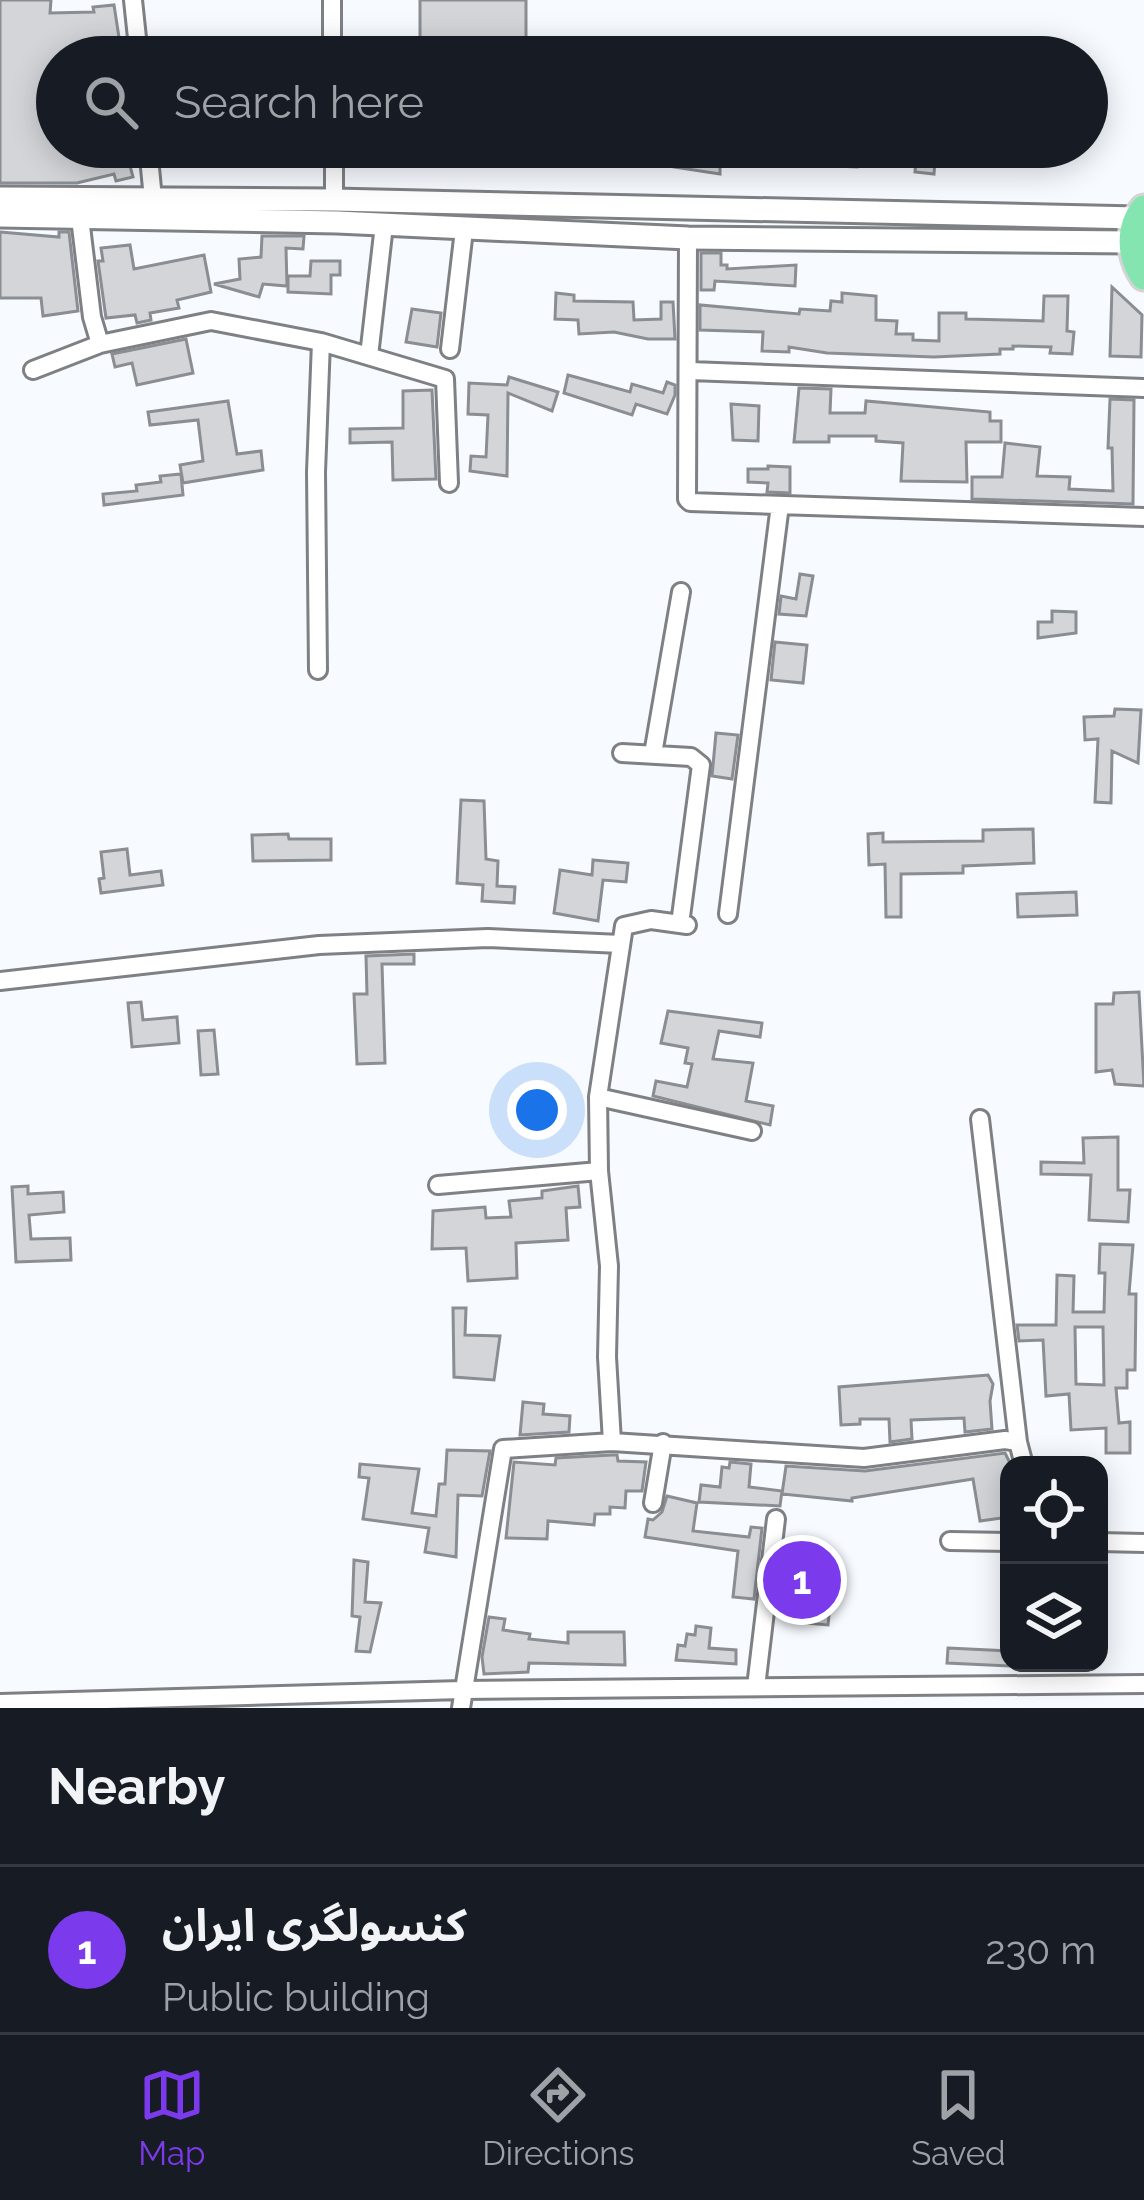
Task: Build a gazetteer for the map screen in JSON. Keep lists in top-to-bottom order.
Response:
{
  "page": {
    "search": "Search here",
    "pins": "1",
    "heading": "Nearby",
    "list": [
      {
        "mark": "1",
        "name": "کنسولگری ایران",
        "note": "Public building",
        "value": "230 m"
      }
    ],
    "nav": ["Map", "Directions", "Saved"]
  }
}
